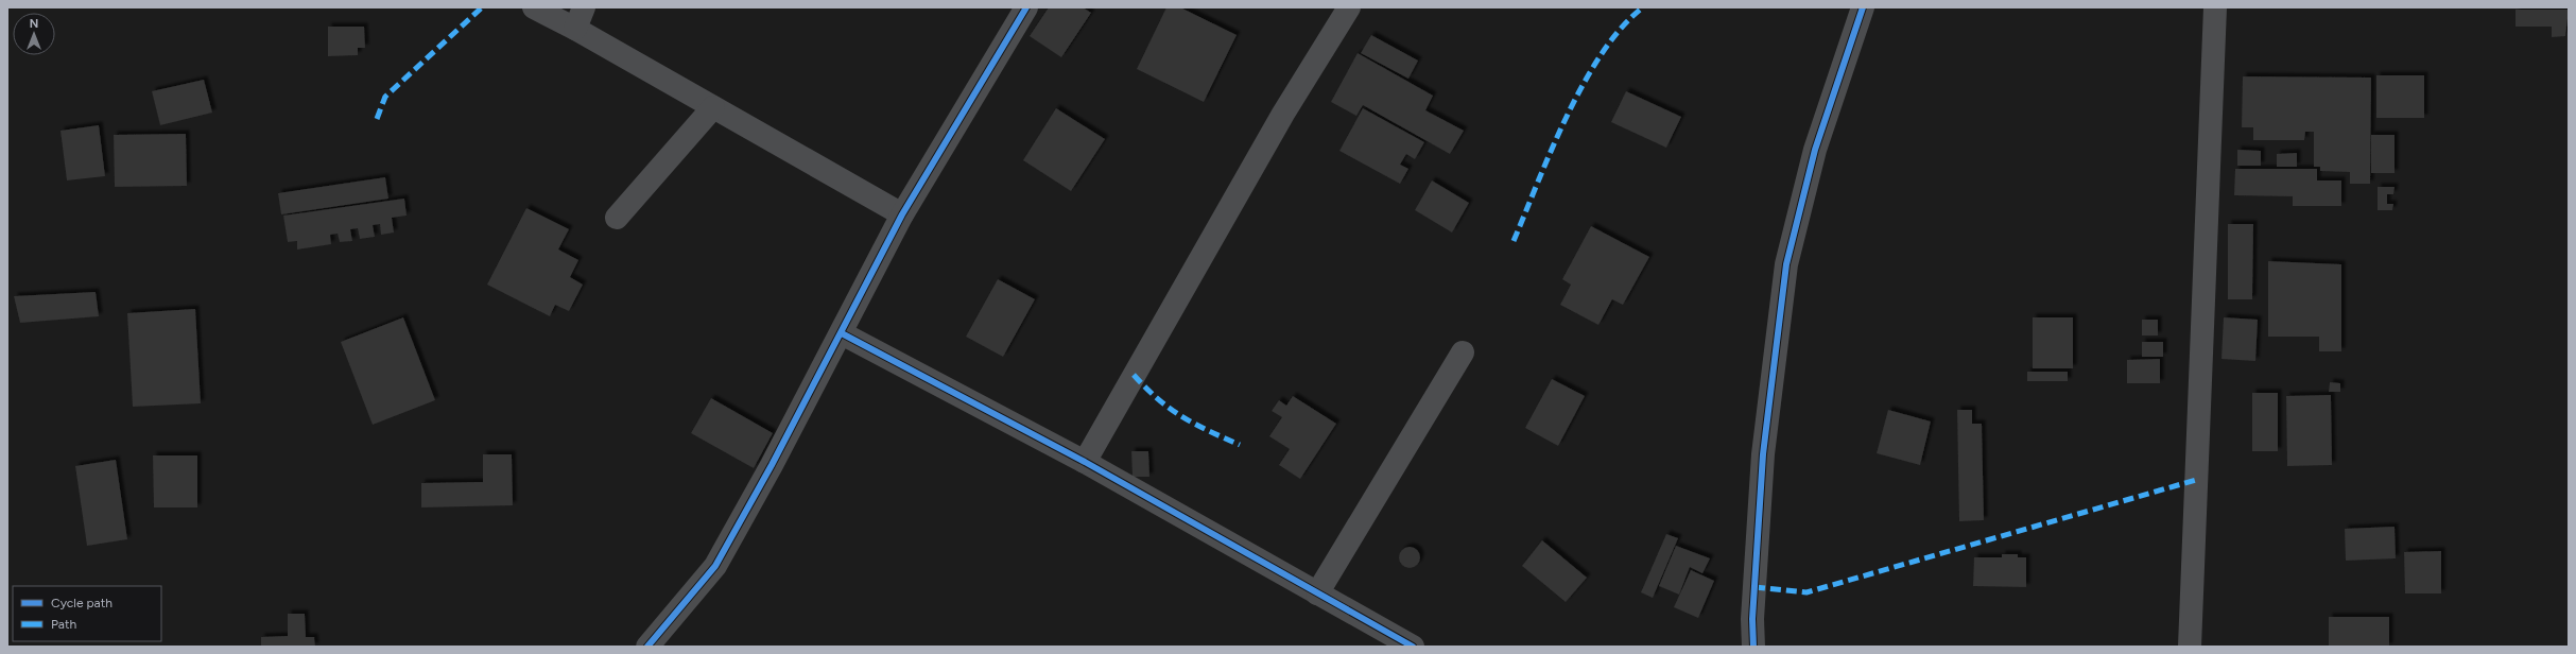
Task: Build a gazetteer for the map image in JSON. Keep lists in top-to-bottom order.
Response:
{
  "legend": ["Cycle path", "Path"],
  "north": "top"
}
